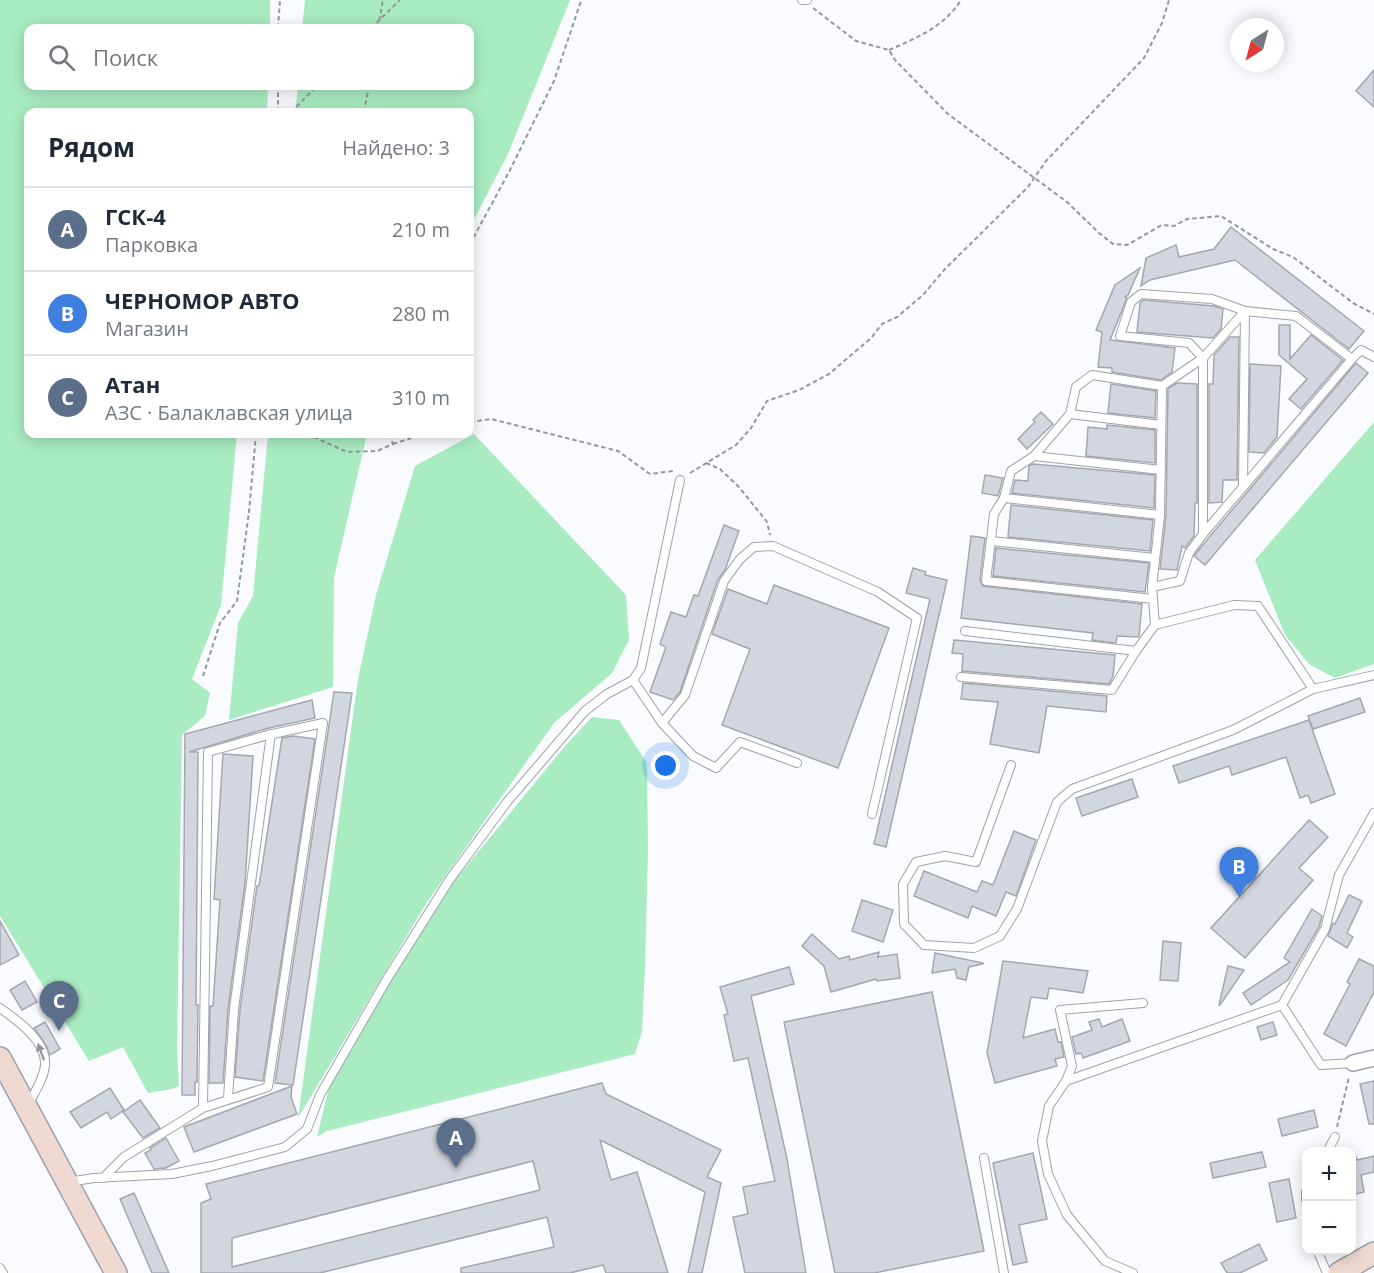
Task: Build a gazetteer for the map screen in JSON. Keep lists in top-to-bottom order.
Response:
{
  "north": "bottom left",
  "page": {
    "search": "Поиск",
    "heading": ["Рядом", "Найдено: 3"],
    "list": [
      {
        "mark": "A",
        "name": "ГСК-4",
        "note": "Парковка",
        "value": "210 m"
      },
      {
        "mark": "B",
        "name": "ЧЕРНОМОР АВТО",
        "note": "Магазин",
        "value": "280 m"
      },
      {
        "mark": "C",
        "name": "Атан",
        "note": "АЗС · Балаклавская улица",
        "value": "310 m"
      }
    ],
    "pins": ["B", "C", "A"],
    "map_buttons": ["+", "−"]
  }
}
